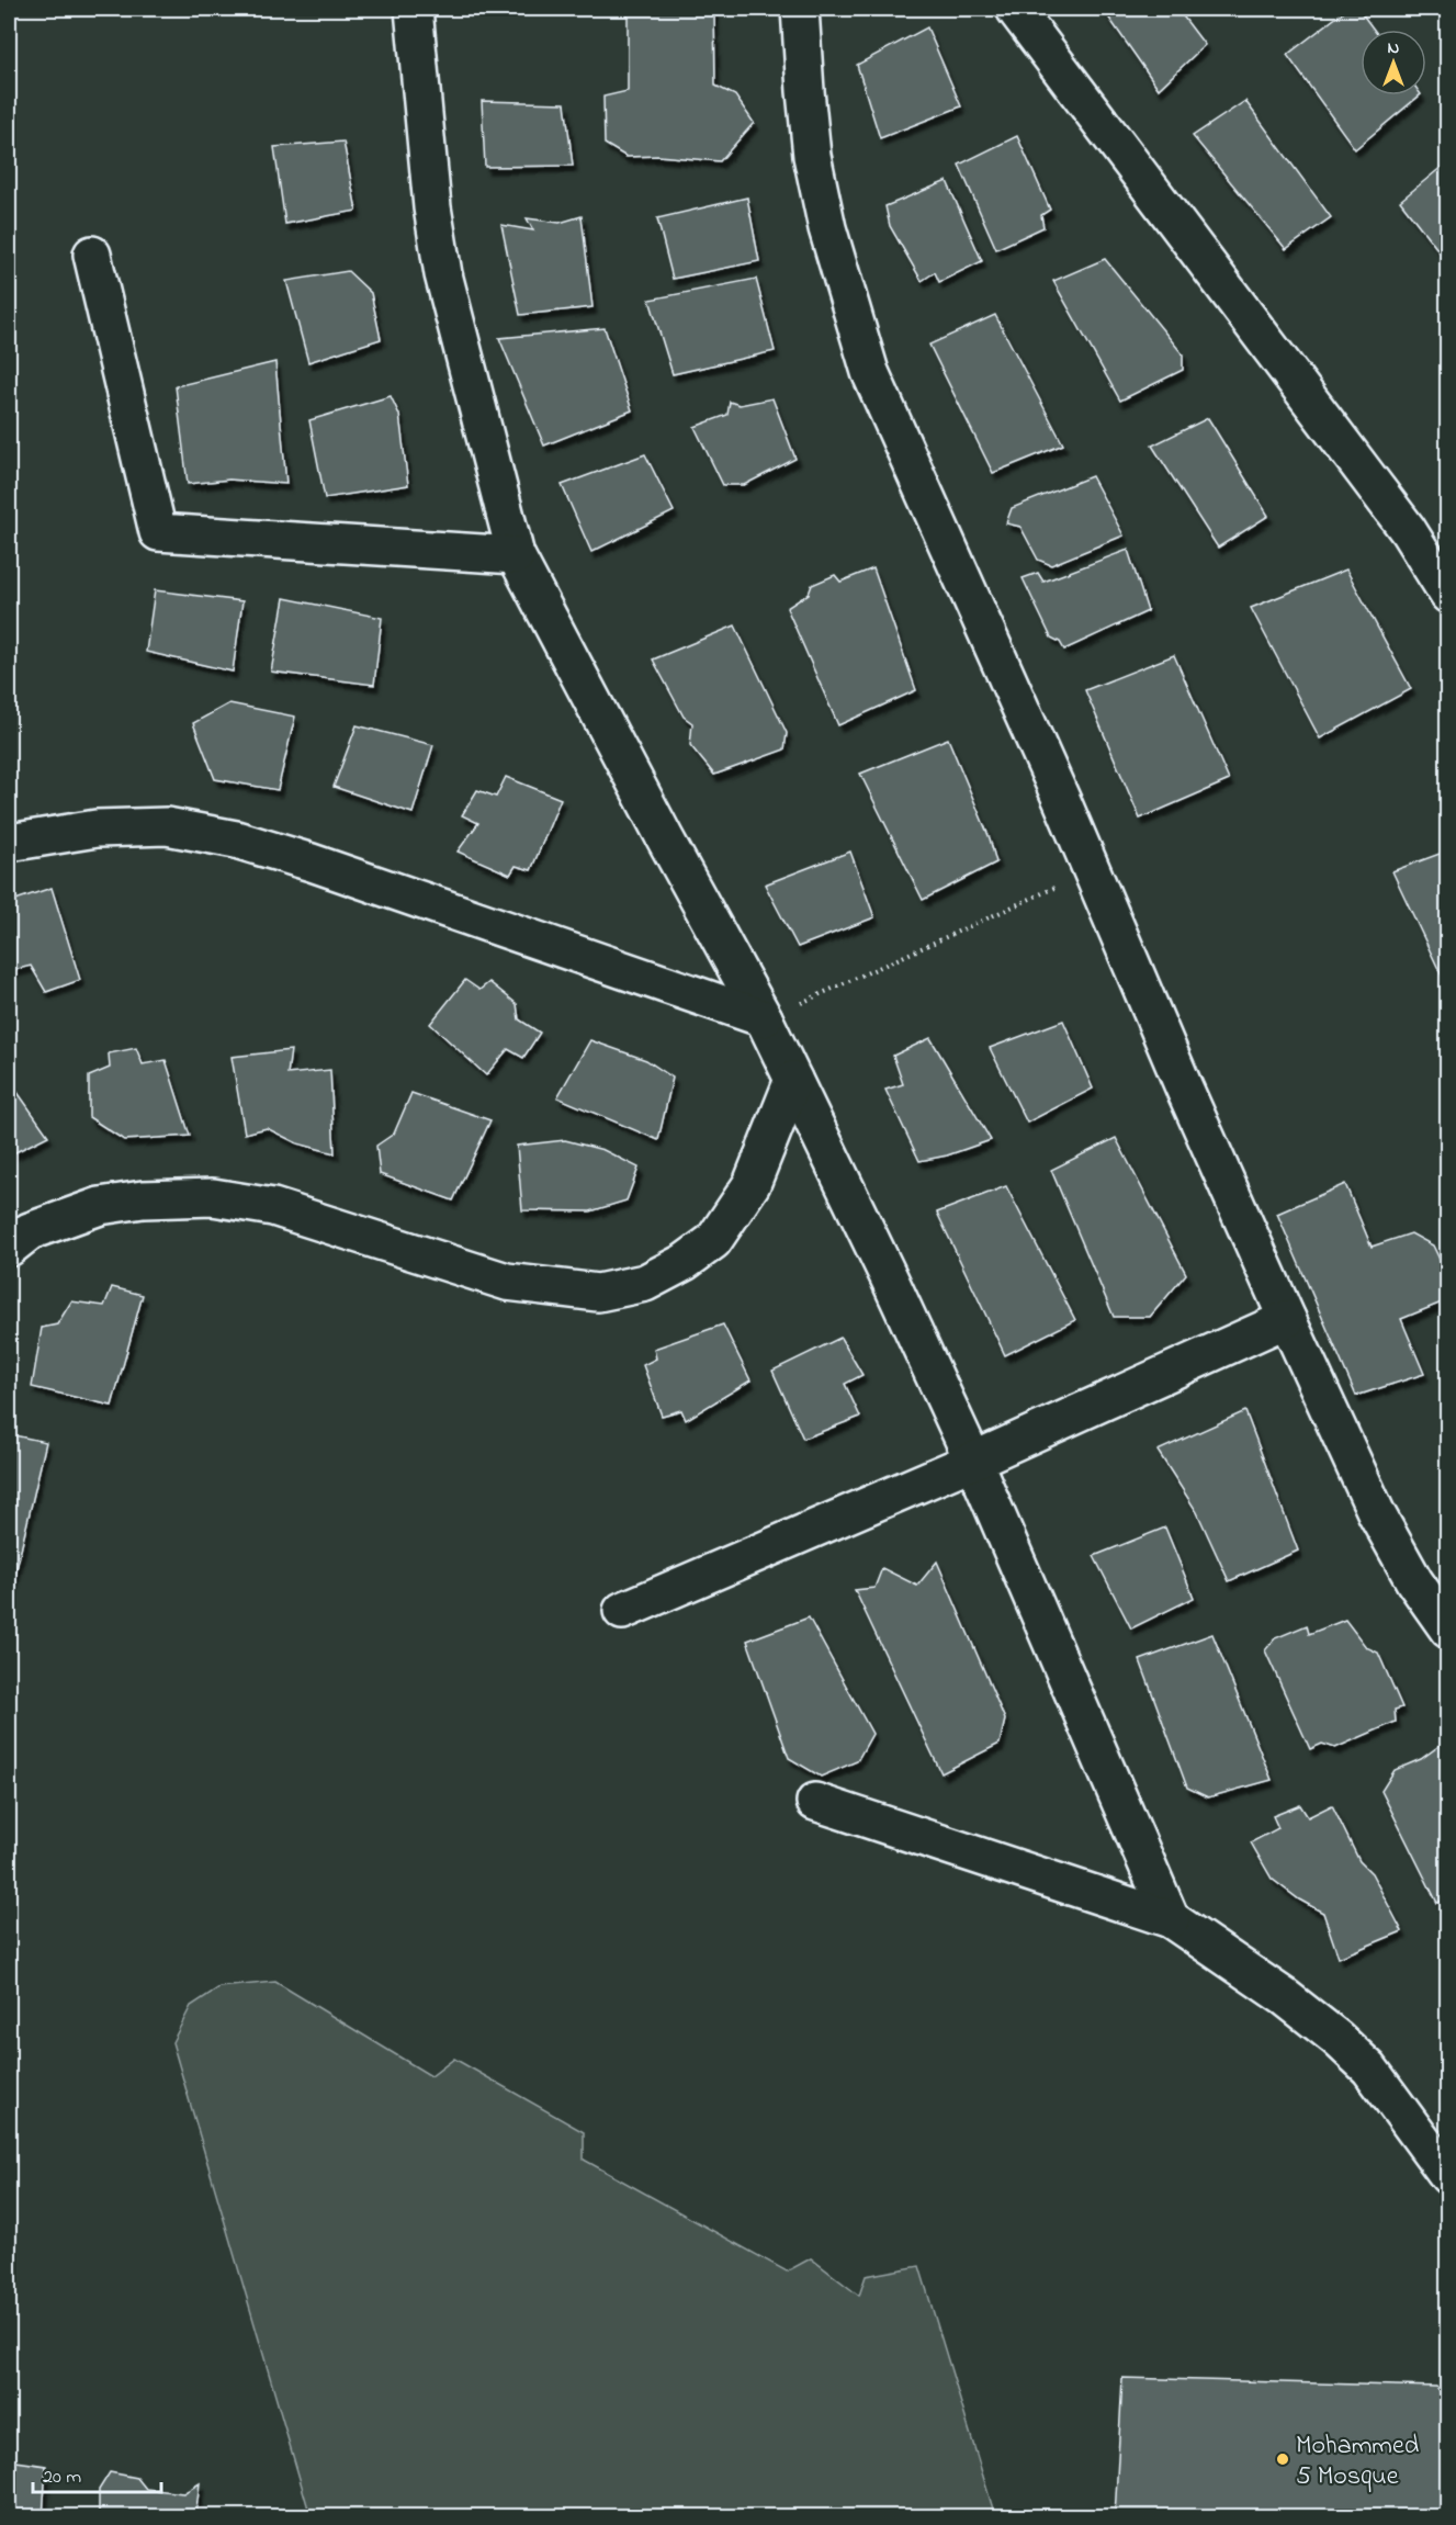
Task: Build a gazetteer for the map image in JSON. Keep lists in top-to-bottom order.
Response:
{
  "places": ["Mohammed 5 Mosque"],
  "scale_bar": "20 m",
  "north": "top"
}
